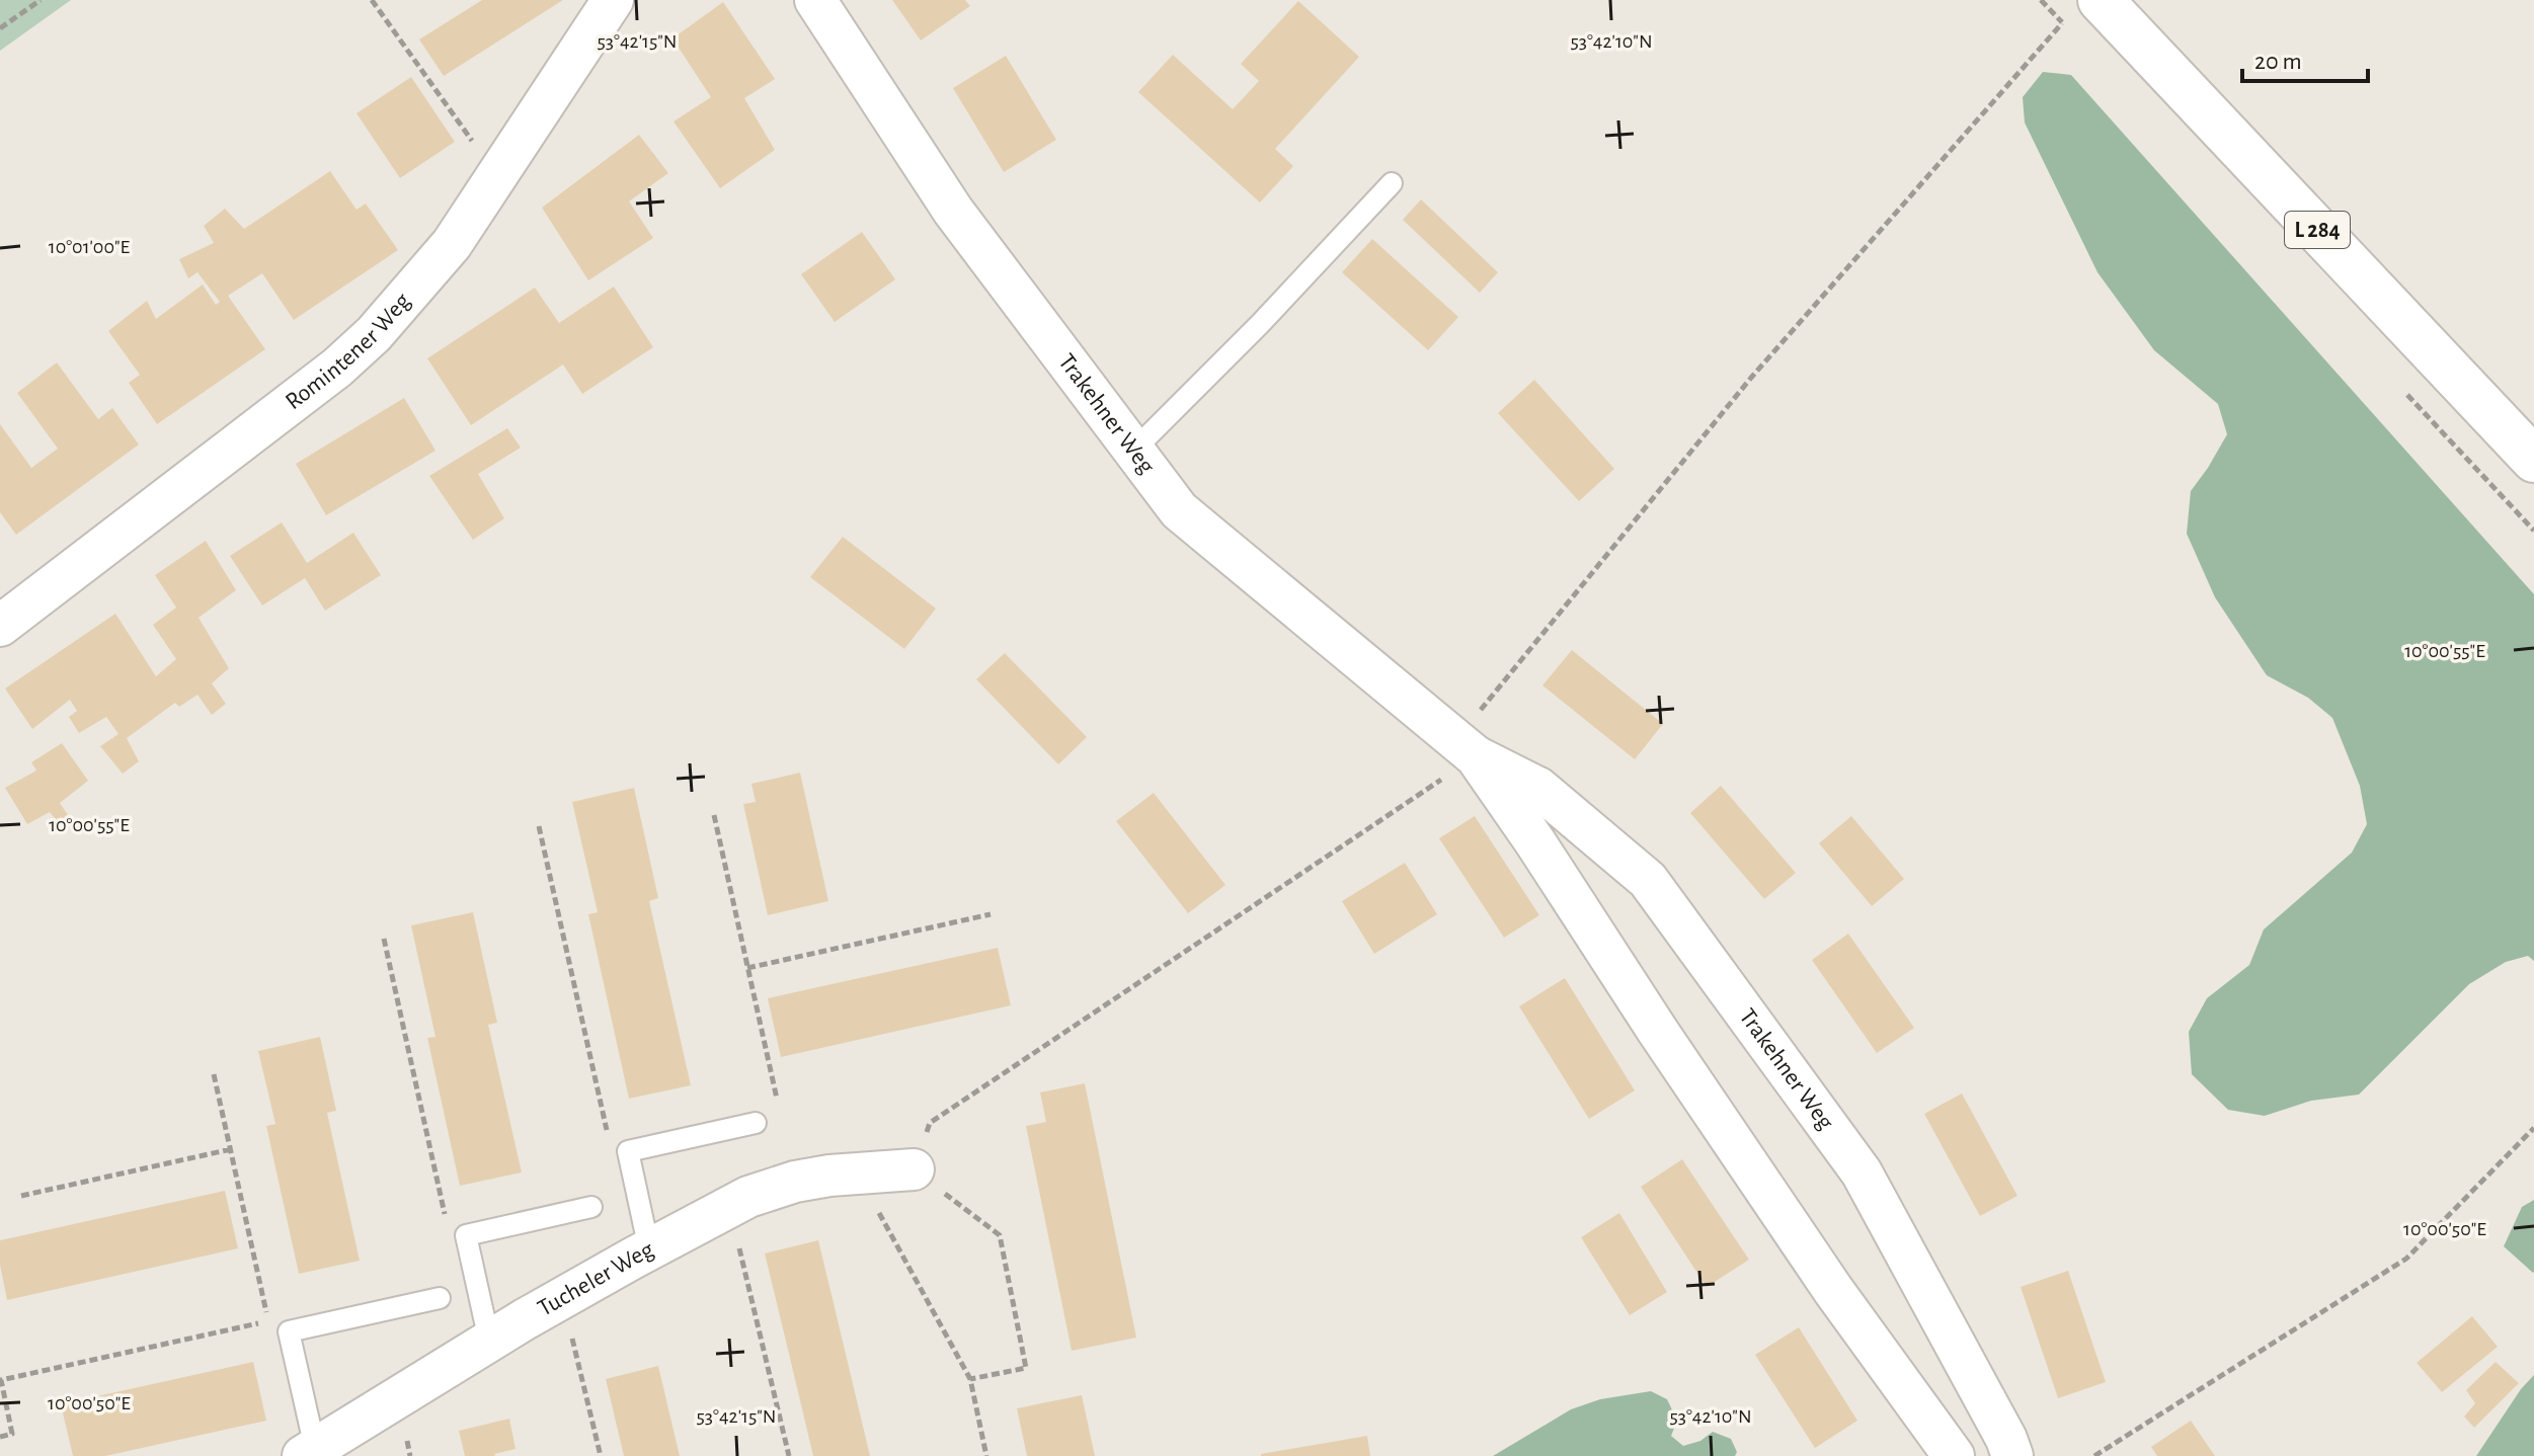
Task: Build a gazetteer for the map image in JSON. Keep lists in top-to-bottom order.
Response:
{
  "streets": {
    "main road": ["L 284"],
    "street": ["Romintener Weg", "Trakehner Weg", "Tucheler Weg"]
  },
  "scale_bar": "20 m",
  "coordinates": [
    "53°42'15\"N",
    "53°42'10\"N",
    "10°01'00\"E",
    "10°00'55\"E",
    "10°00'50\"E"
  ]
}
